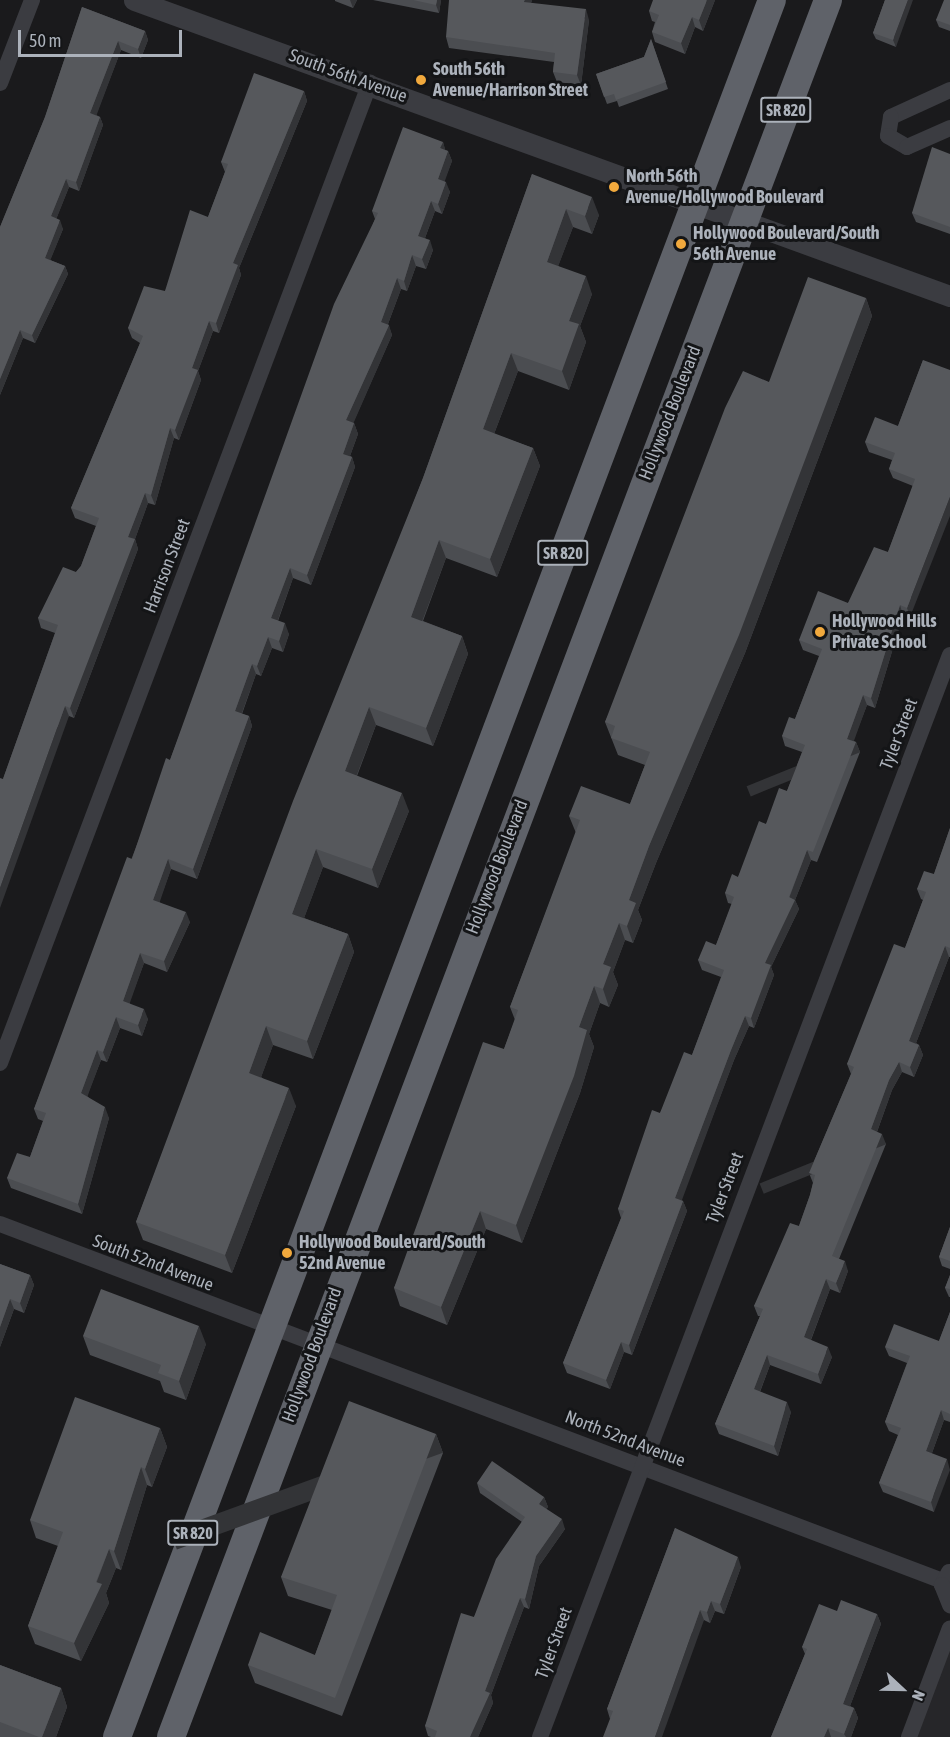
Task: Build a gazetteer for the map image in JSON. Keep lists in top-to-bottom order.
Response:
{
  "streets": {
    "highway": ["SR 820", "Hollywood Boulevard"],
    "street": [
      "South 56th Avenue",
      "Harrison Street",
      "Tyler Street",
      "South 52nd Avenue",
      "North 52nd Avenue"
    ]
  },
  "crossings": [
    ["South 56th Avenue", "Hollywood Boulevard"],
    ["South 56th Avenue", "Harrison Street"],
    ["Hollywood Boulevard", "South 52nd Avenue"],
    ["Hollywood Boulevard", "North 52nd Avenue"],
    ["Tyler Street", "North 52nd Avenue"],
    ["South 52nd Avenue", "North 52nd Avenue"]
  ],
  "places": [
    "South 56th Avenue/Harrison Street",
    "North 56th Avenue/Hollywood Boulevard",
    "Hollywood Boulevard/South 56th Avenue",
    "Hollywood Hills Private School",
    "Hollywood Boulevard/South 52nd Avenue"
  ],
  "scale_bar": "50 m",
  "north": "right"
}
